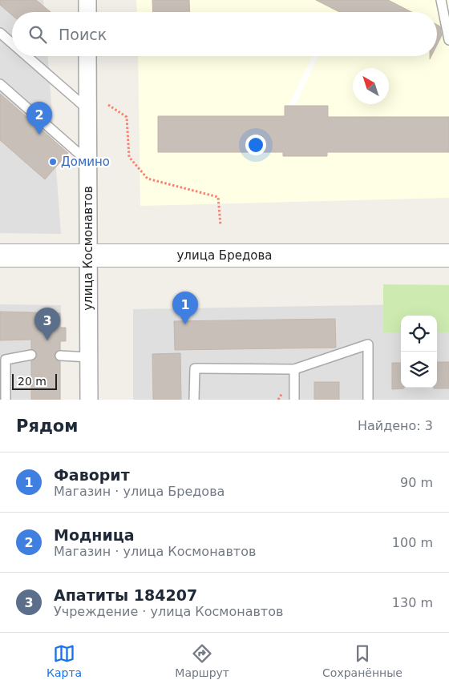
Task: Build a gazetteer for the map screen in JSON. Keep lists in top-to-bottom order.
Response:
{
  "streets": {
    "street": ["улица Космонавтов", "улица Бредова"]
  },
  "crossings": [
    ["улица Космонавтов", "улица Бредова"]
  ],
  "places": ["Домино"],
  "scale_bar": "20 m",
  "north": "top left",
  "page": {
    "search": "Поиск",
    "pins": ["2", "1", "3"],
    "scale": "20 m",
    "heading": ["Рядом", "Найдено: 3"],
    "list": [
      {
        "mark": "1",
        "name": "Фаворит",
        "note": "Магазин · улица Бредова",
        "value": "90 m"
      },
      {
        "mark": "2",
        "name": "Модница",
        "note": "Магазин · улица Космонавтов",
        "value": "100 m"
      },
      {
        "mark": "3",
        "name": "Апатиты 184207",
        "note": "Учреждение · улица Космонавтов",
        "value": "130 m"
      }
    ],
    "nav": ["Карта", "Маршрут", "Сохранённые"]
  }
}
